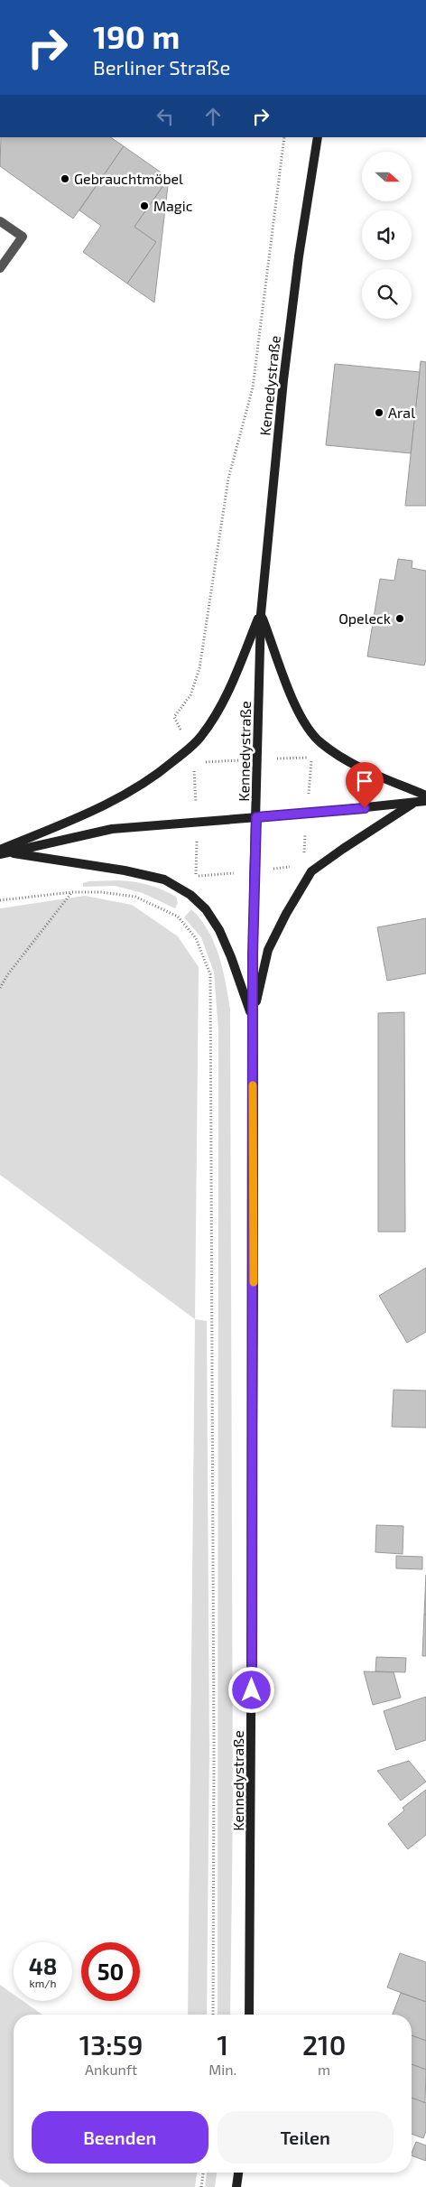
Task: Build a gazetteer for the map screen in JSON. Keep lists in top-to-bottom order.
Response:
{
  "streets": {
    "main road": ["Kennedystraße"]
  },
  "places": [
    "Gebrauchtmöbel",
    "Magic",
    "Aral",
    "Opeleck"
  ],
  "north": "right",
  "page": {
    "turn": ["190 m", "Berliner Straße"],
    "speed": "48 km/h",
    "limit": "50",
    "eta": [
      "13:59",
      "Ankunft",
      "1",
      "Min.",
      "210",
      "m"
    ],
    "buttons": ["Beenden", "Teilen"]
  }
}
